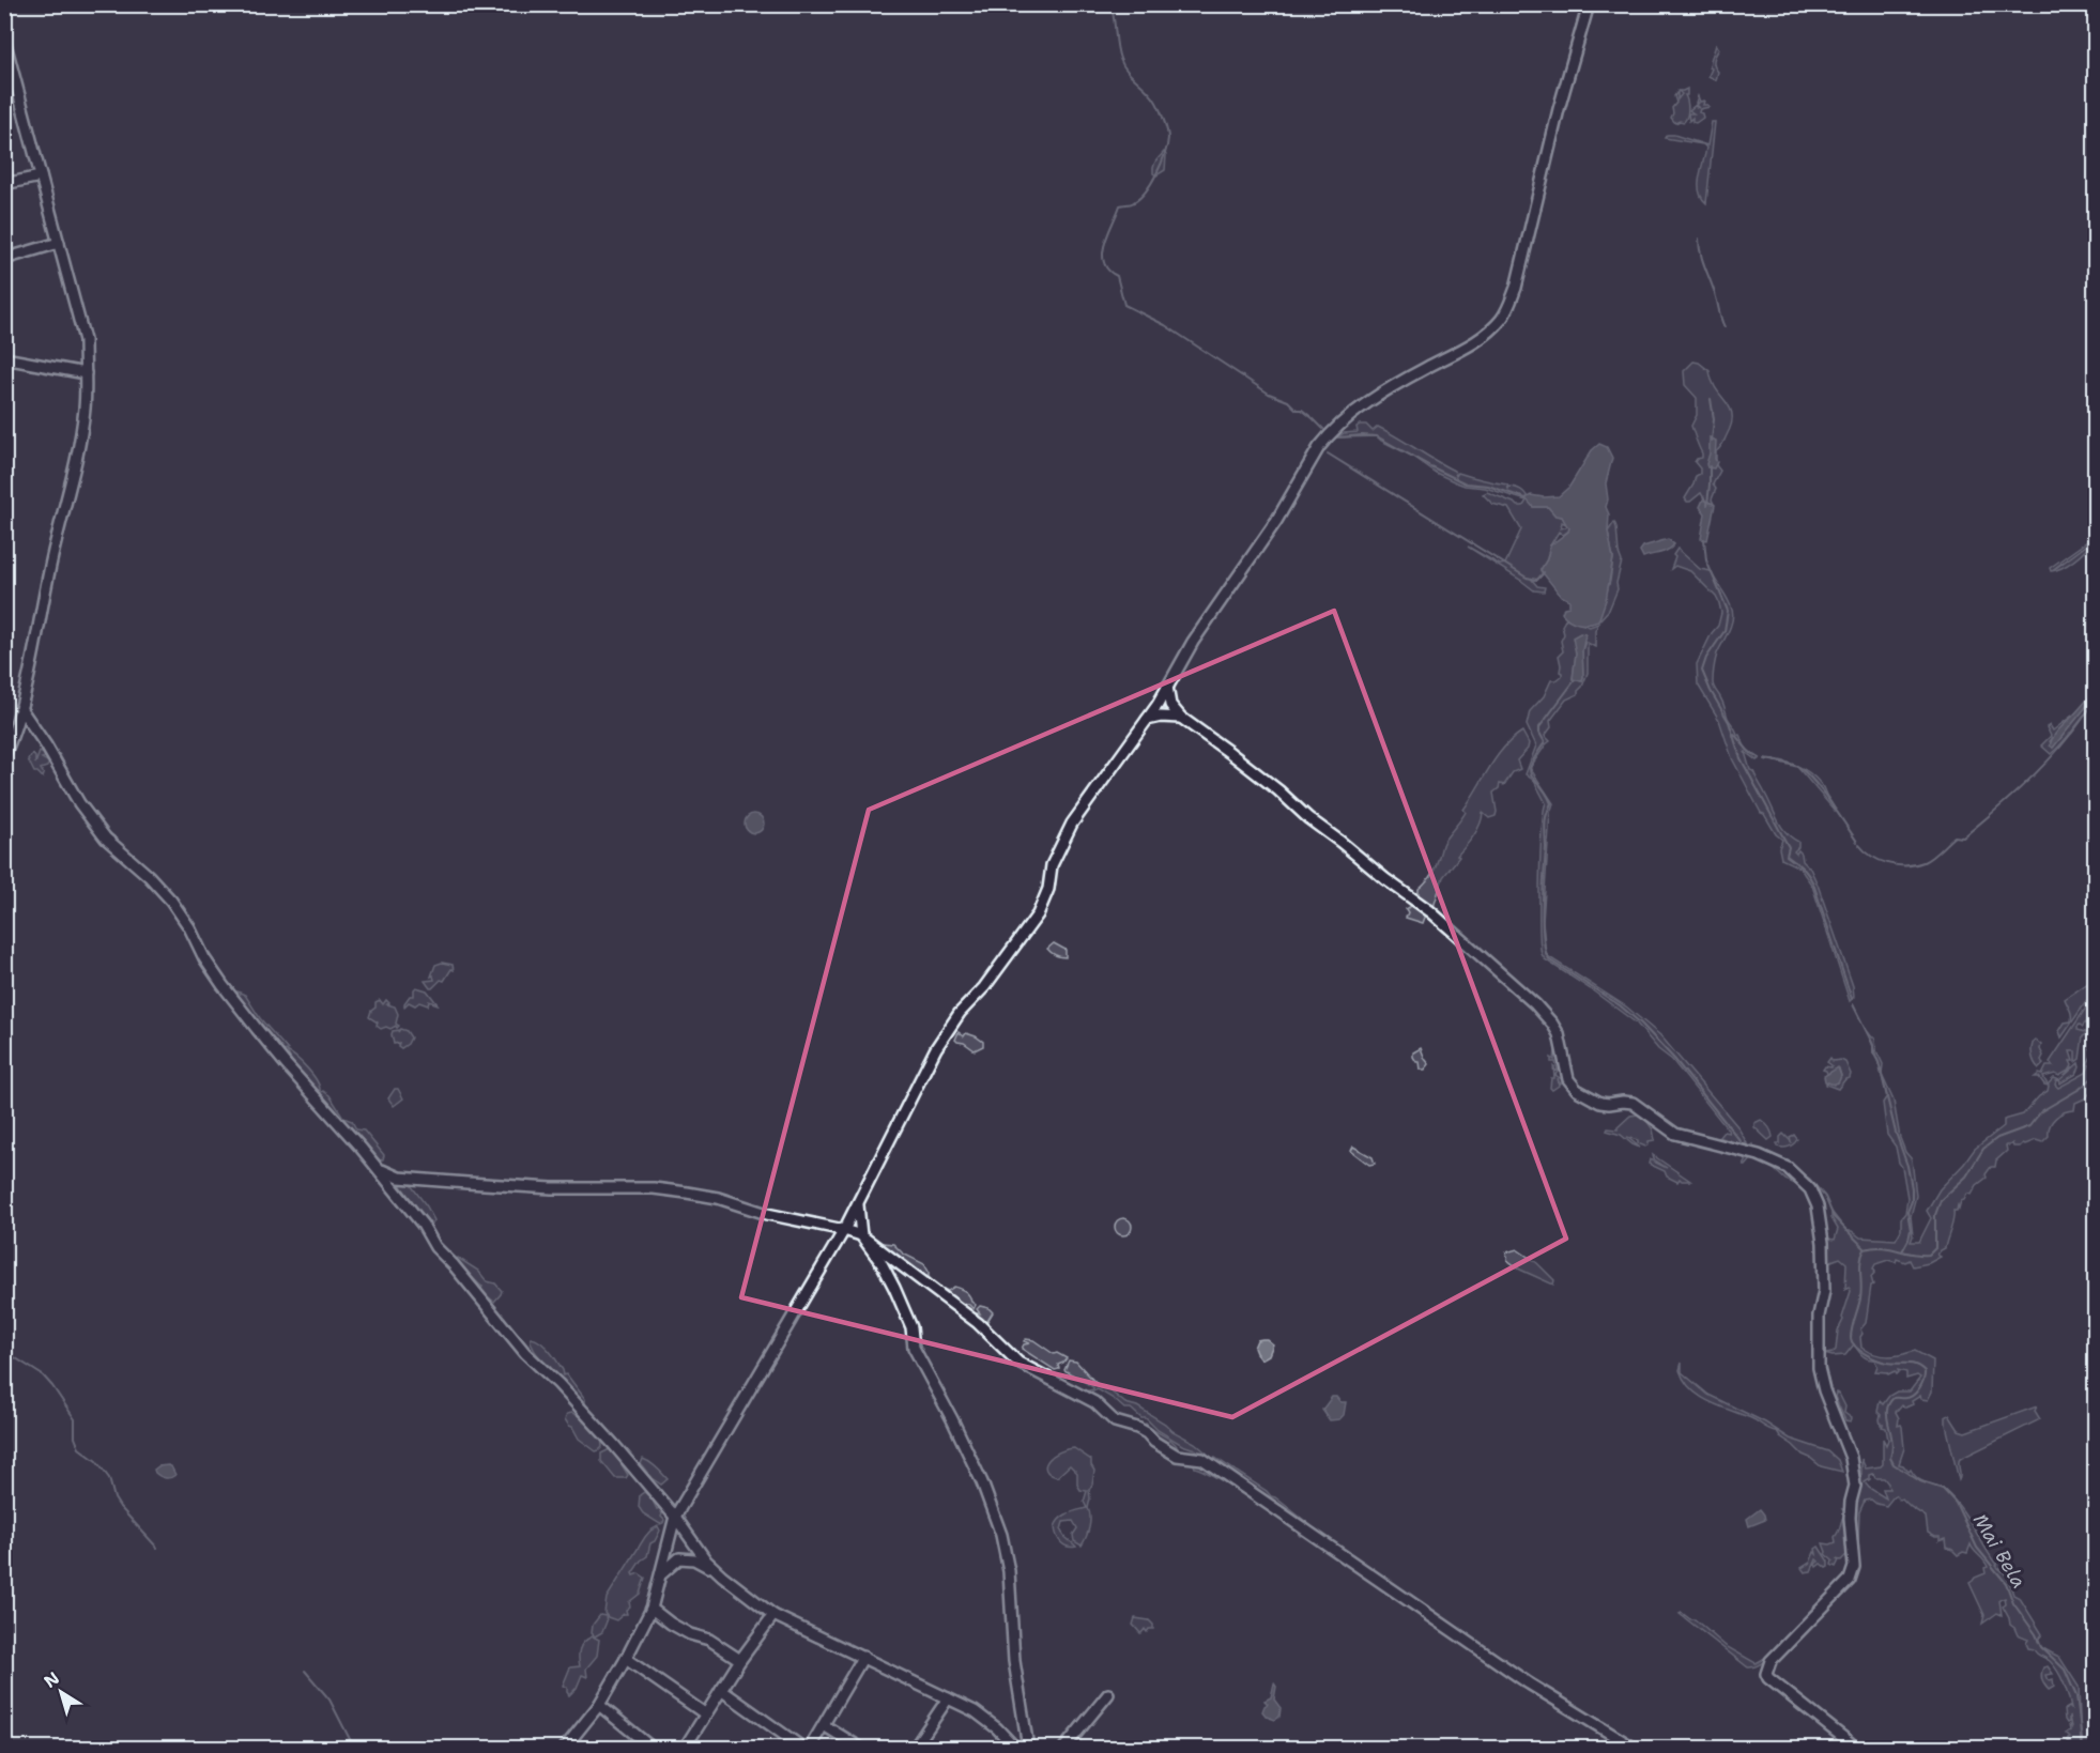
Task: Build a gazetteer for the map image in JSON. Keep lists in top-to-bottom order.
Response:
{
  "water": ["Mai Bela"],
  "north": "top left"
}
